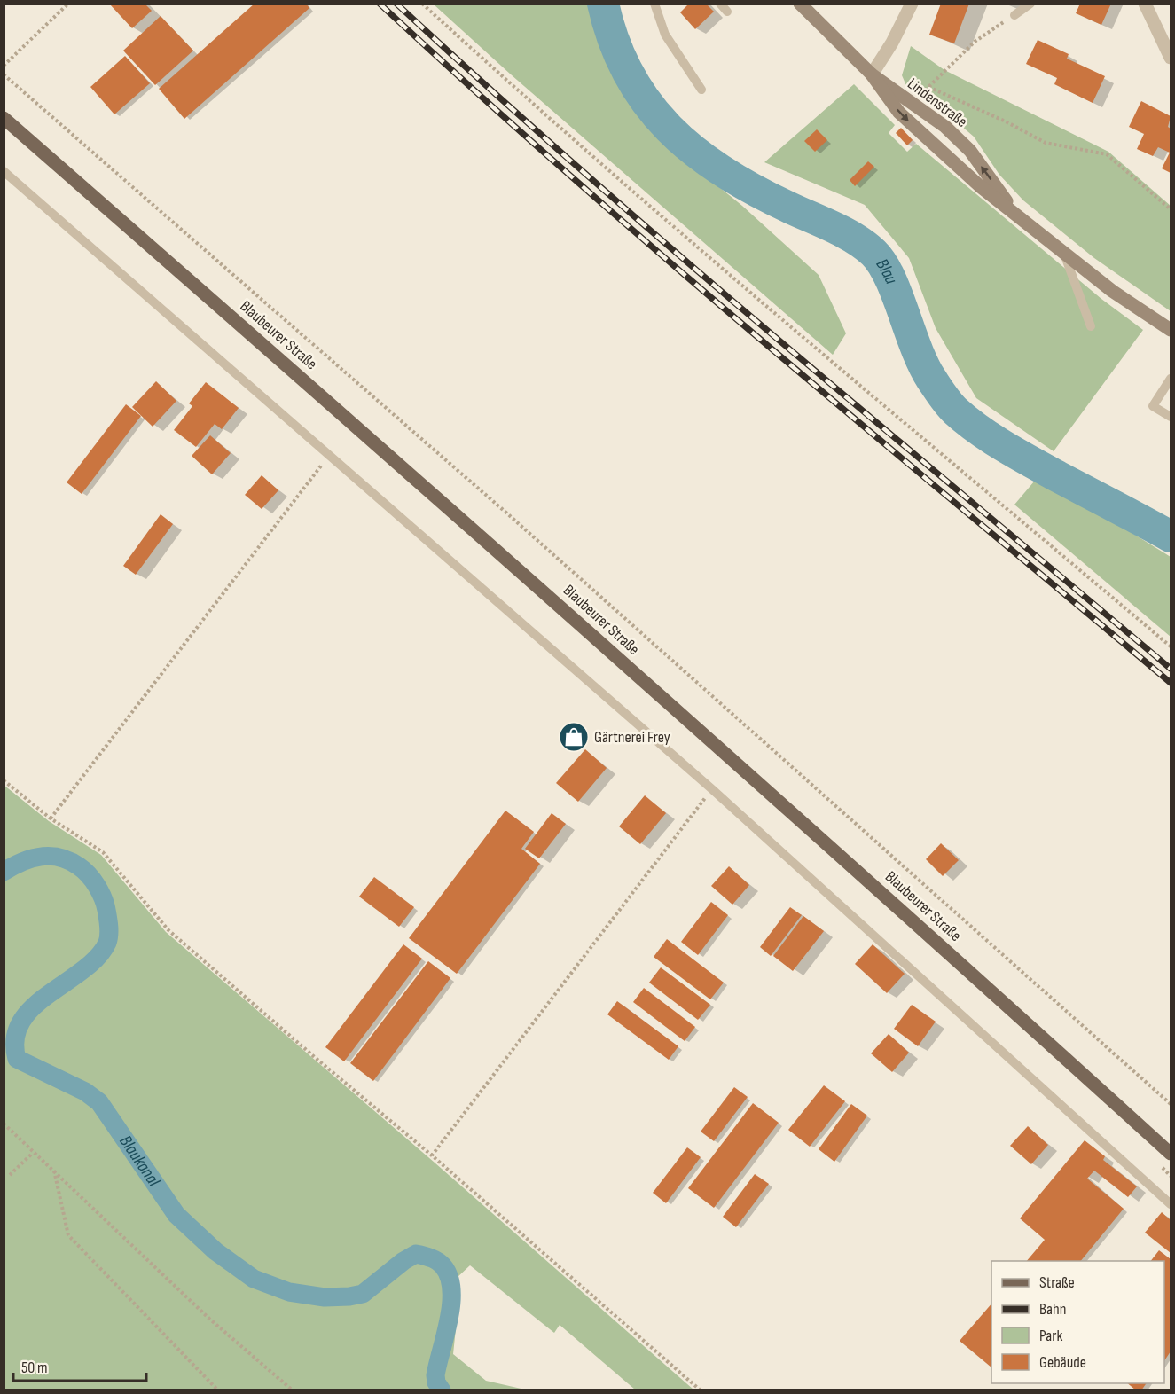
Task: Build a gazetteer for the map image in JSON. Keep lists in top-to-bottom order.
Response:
{
  "streets": {
    "main road": ["Blaubeurer Straße"],
    "street": ["Lindenstraße"]
  },
  "water": ["Blau", "Blaukanal"],
  "places": {
    "shop": ["Gärtnerei Frey"]
  },
  "legend": [
    "Straße",
    "Bahn",
    "Park",
    "Gebäude"
  ],
  "scale_bar": "50 m"
}
